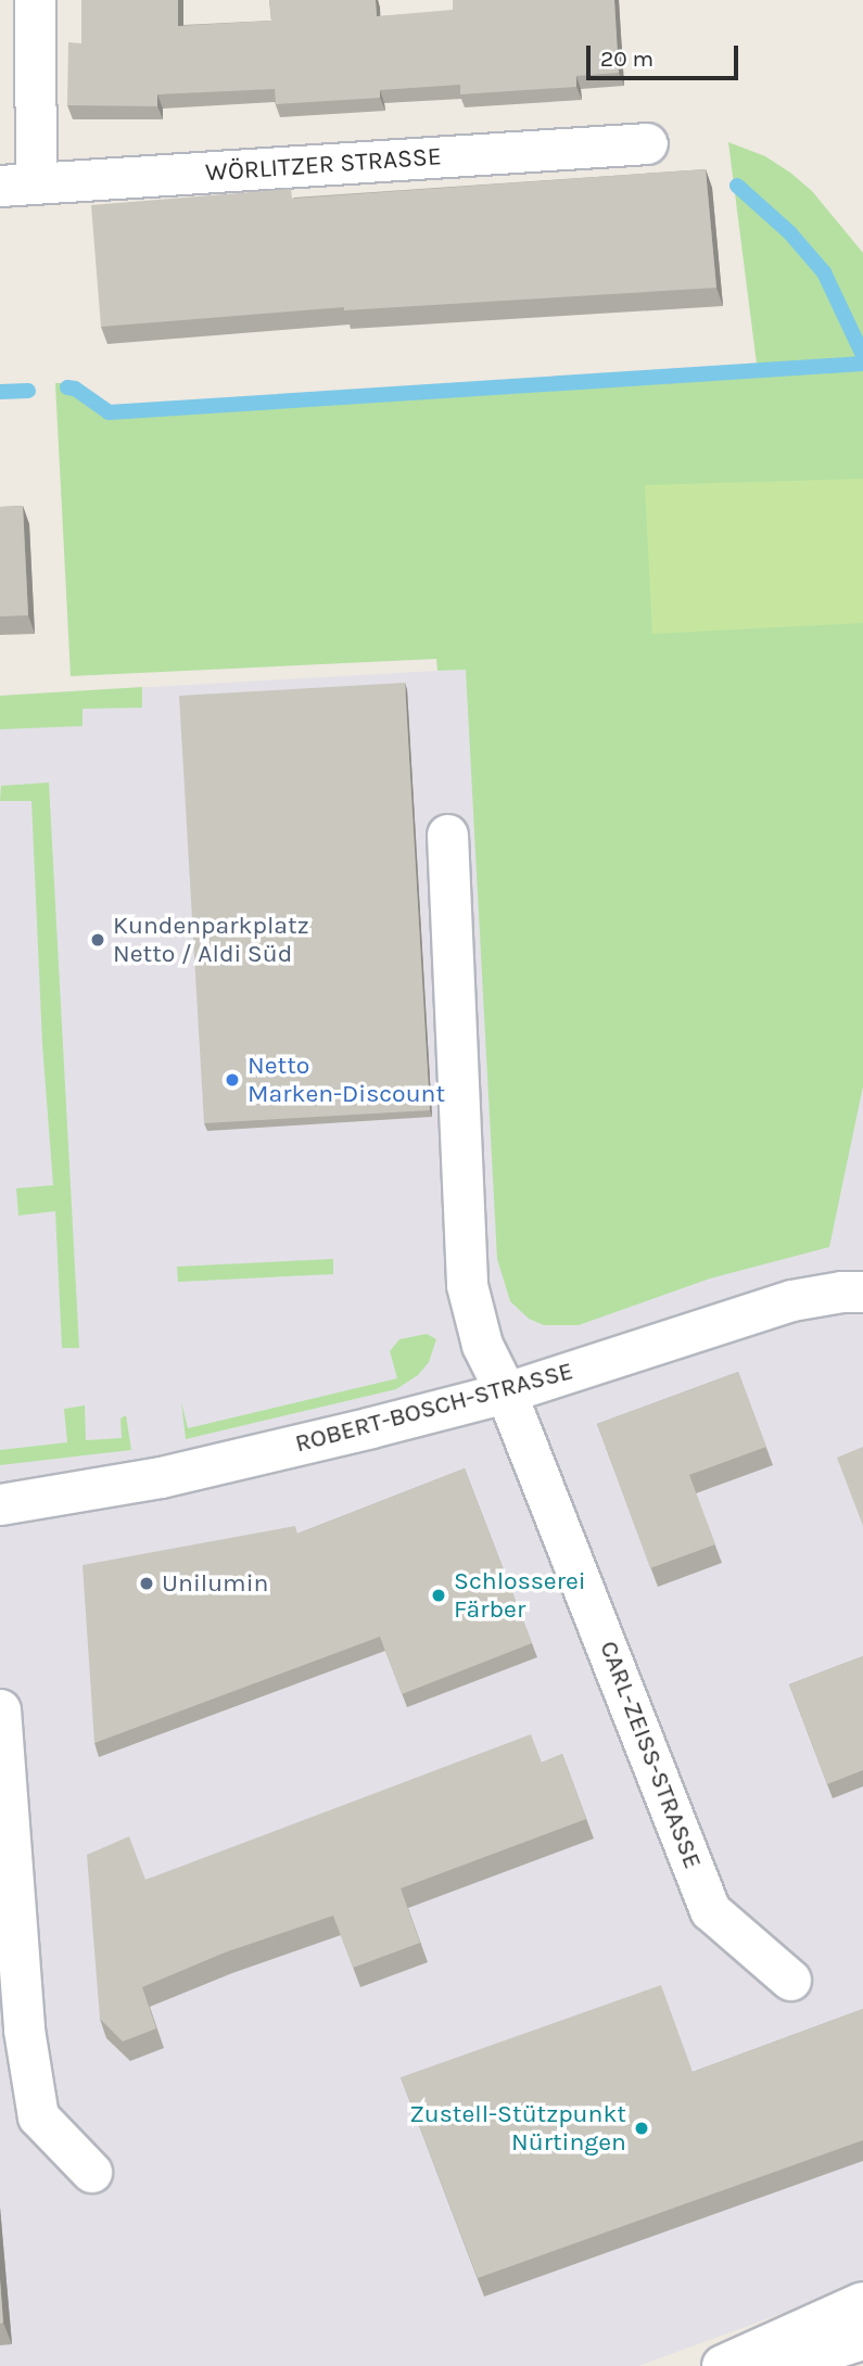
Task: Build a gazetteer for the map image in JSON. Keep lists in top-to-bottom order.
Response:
{
  "streets": {
    "street": ["WÖRLITZER STRASSE", "ROBERT-BOSCH-STRASSE", "CARL-ZEISS-STRASSE"]
  },
  "crossings": [
    ["ROBERT-BOSCH-STRASSE", "CARL-ZEISS-STRASSE"]
  ],
  "places": [
    "Kundenparkplatz Netto / Aldi Süd",
    "Netto Marken-Discount",
    "Unilumin",
    "Schlosserei Färber",
    "Zustell-Stützpunkt Nürtingen"
  ],
  "scale_bar": "20 m"
}
